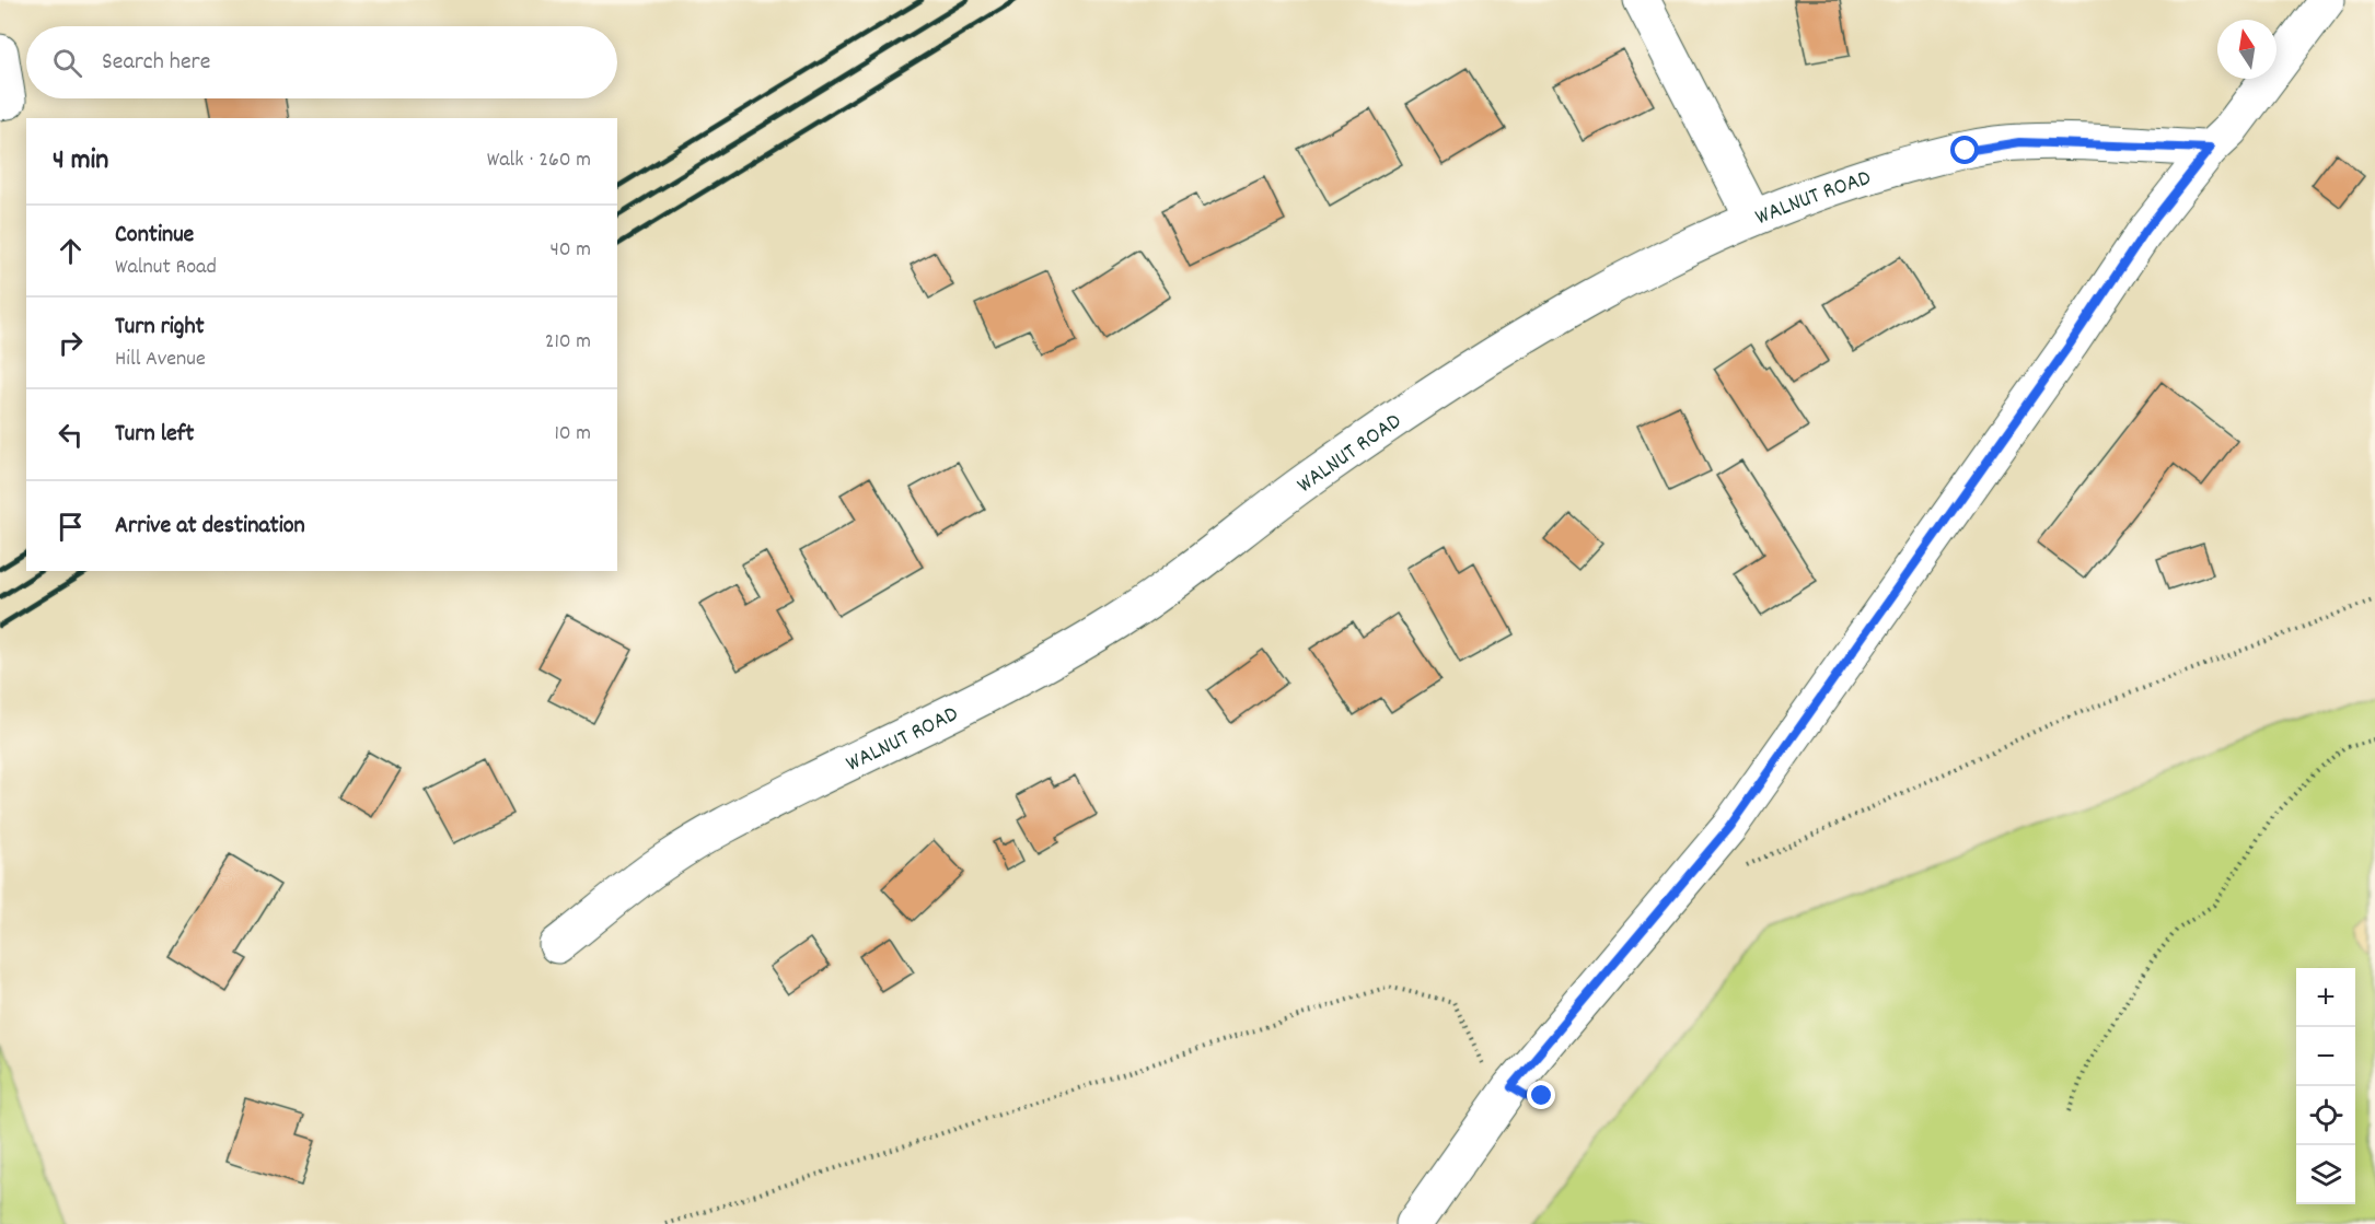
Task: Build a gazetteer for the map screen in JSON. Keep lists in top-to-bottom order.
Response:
{
  "streets": {
    "street": ["WALNUT ROAD"]
  },
  "north": "top",
  "page": {
    "search": "Search here",
    "heading": ["4 min", "Walk · 260 m"],
    "list": [
      ["Continue", "Walnut Road", "40 m"],
      ["Turn right", "Hill Avenue", "210 m"],
      ["Turn left", "10 m"],
      "Arrive at destination"
    ],
    "map_buttons": ["+", "−"]
  }
}
